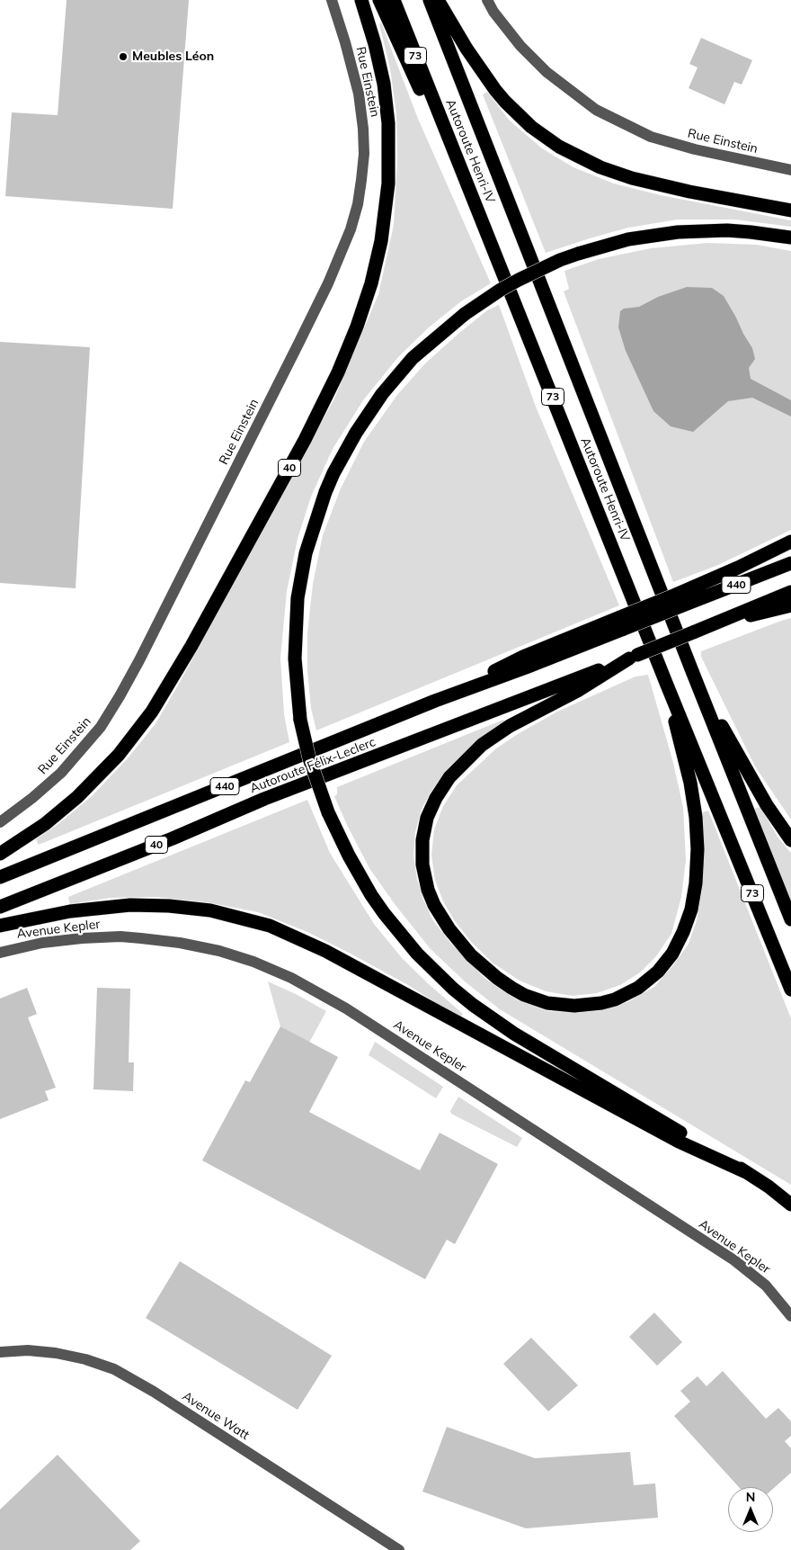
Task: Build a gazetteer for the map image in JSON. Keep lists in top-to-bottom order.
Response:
{
  "streets": {
    "highway": [
      "73",
      "Autoroute Henri-IV",
      "40",
      "440",
      "Autoroute Félix-Leclerc"
    ],
    "street": ["Rue Einstein", "Avenue Kepler", "Avenue Watt"]
  },
  "crossings": [
    ["40", "440"],
    ["40", "Autoroute Félix-Leclerc"],
    ["440", "Autoroute Félix-Leclerc"]
  ],
  "places": ["Meubles Léon"],
  "north": "top"
}
